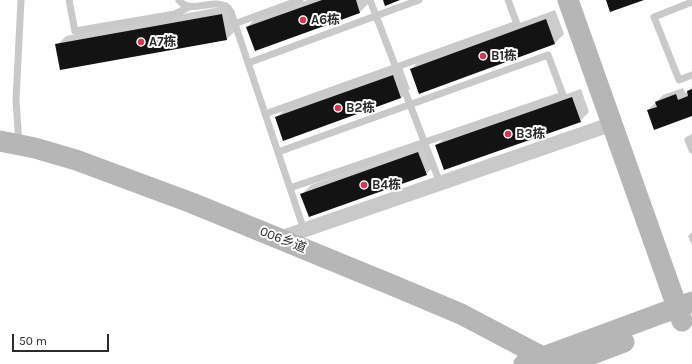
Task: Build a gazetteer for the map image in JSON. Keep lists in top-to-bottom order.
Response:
{
  "streets": {
    "street": ["006乡道"]
  },
  "places": [
    "A6栋",
    "A7栋",
    "B1栋",
    "B2栋",
    "B3栋",
    "B4栋"
  ],
  "scale_bar": "50 m"
}
